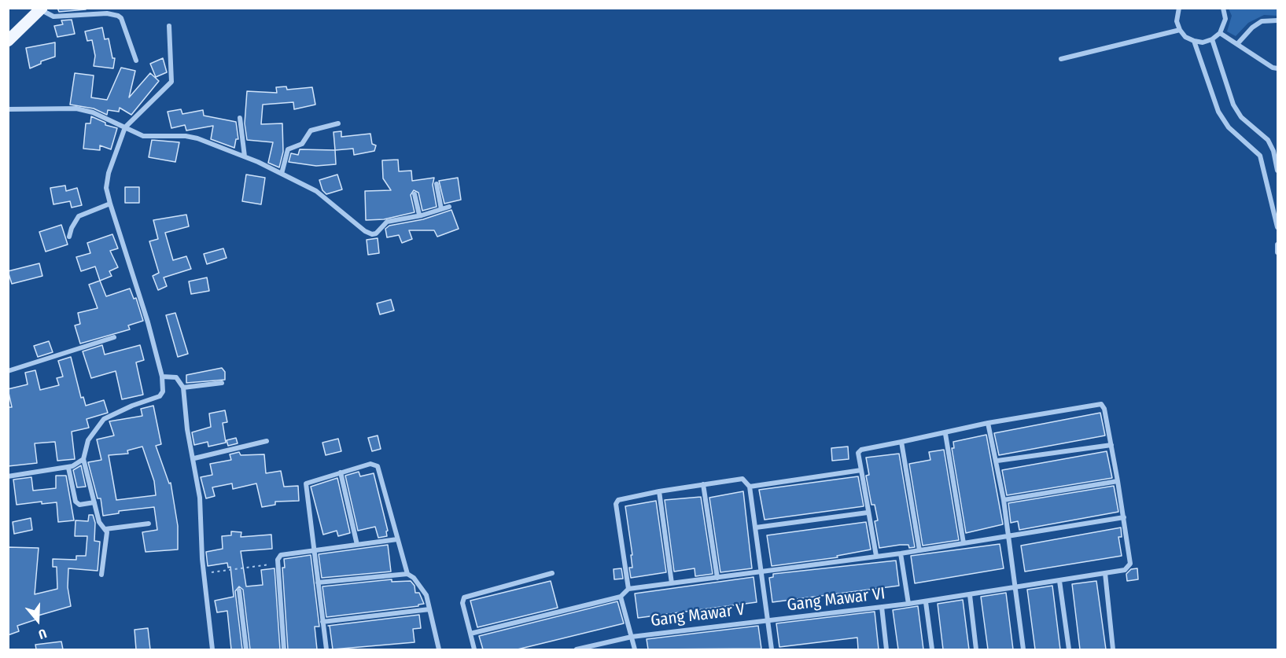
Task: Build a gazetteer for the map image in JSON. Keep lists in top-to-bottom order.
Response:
{
  "streets": {
    "street": ["Gang Mawar VI", "Gang Mawar V"]
  },
  "crossings": [
    ["Gang Mawar VI", "Gang Mawar V"]
  ],
  "north": "bottom"
}
